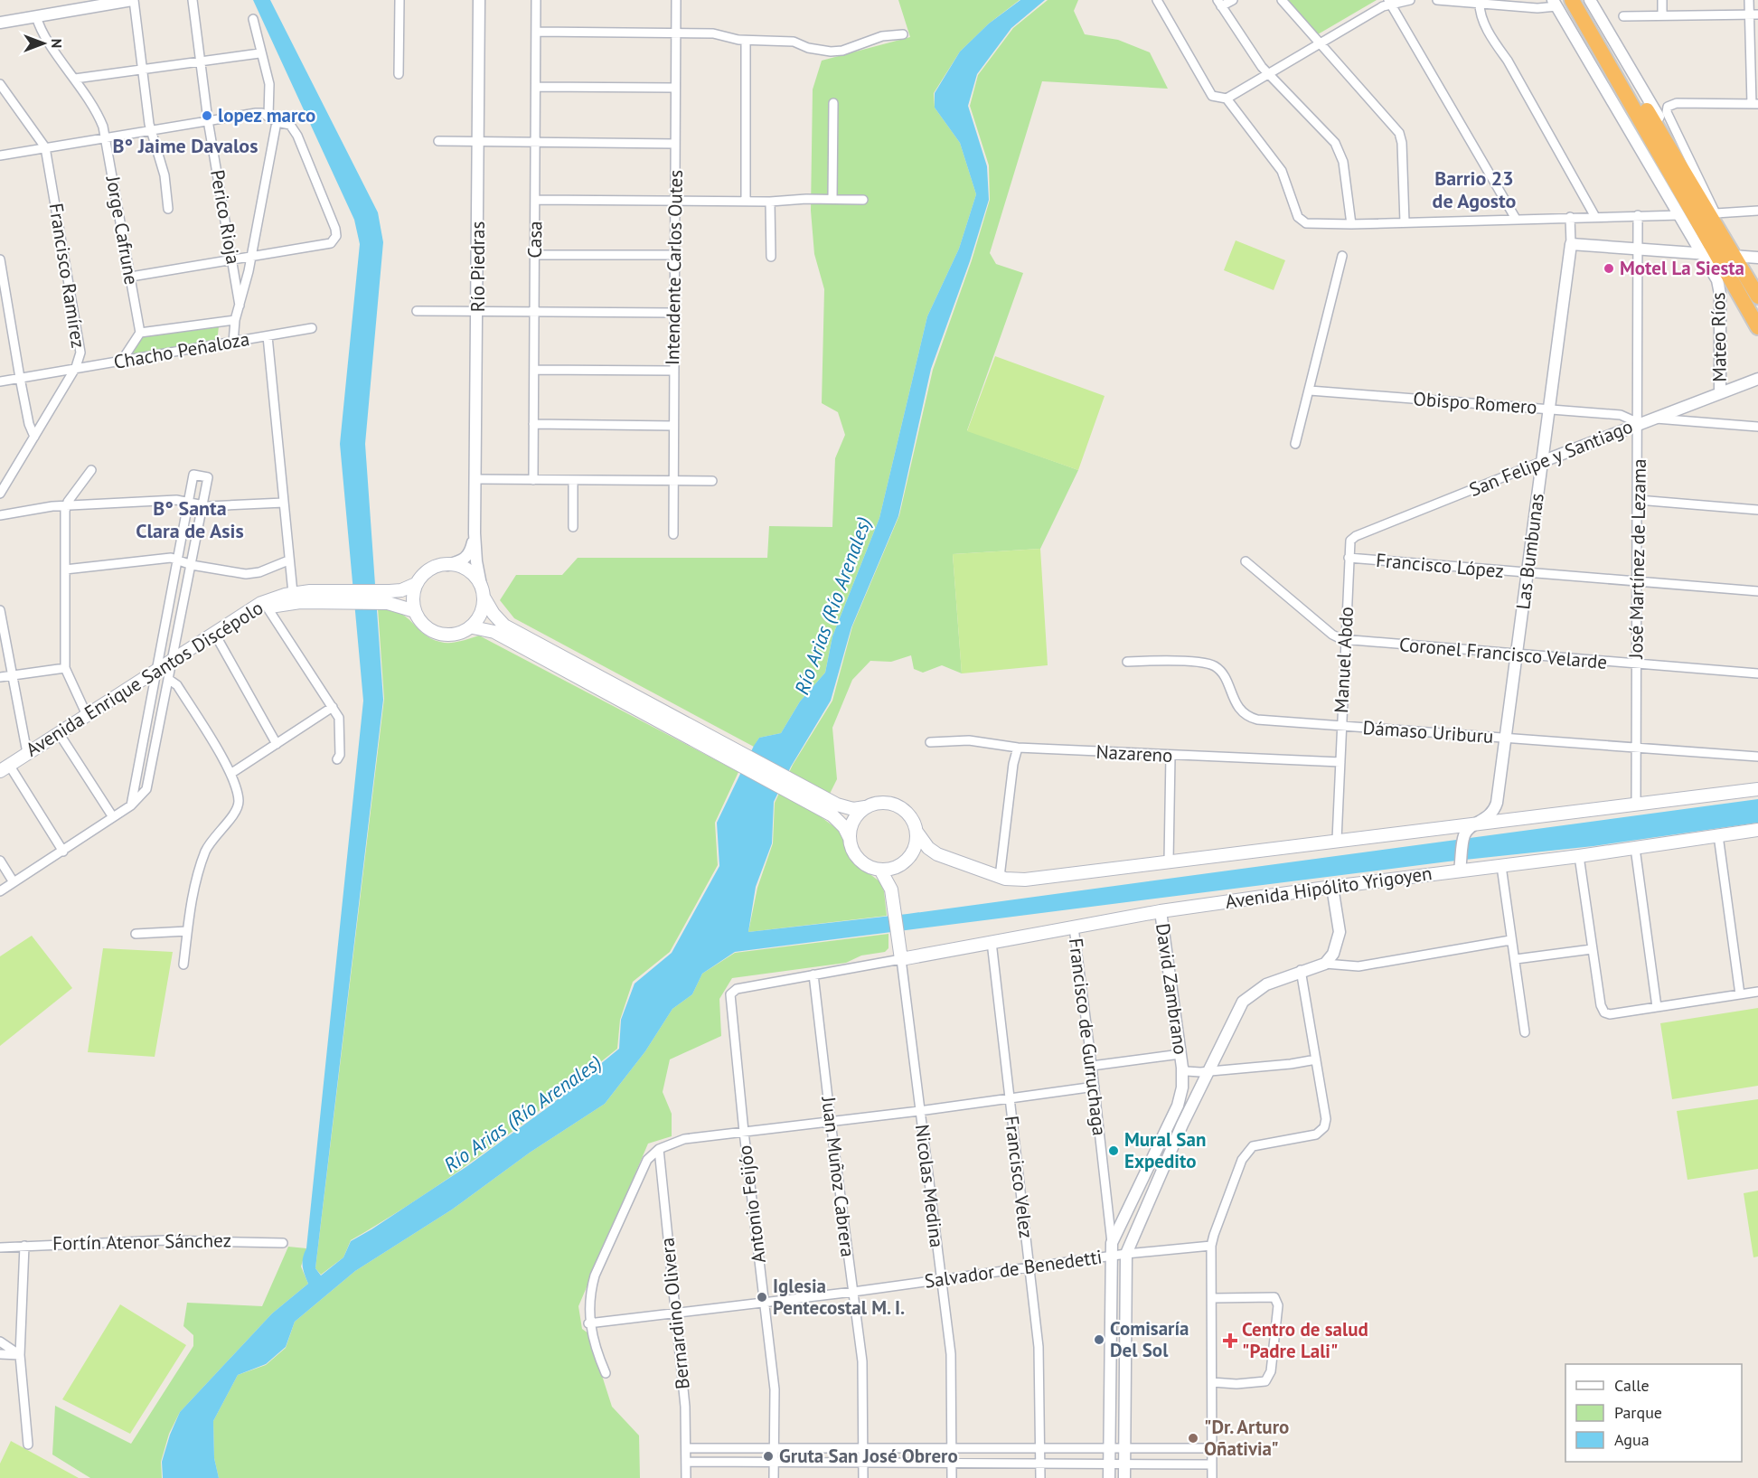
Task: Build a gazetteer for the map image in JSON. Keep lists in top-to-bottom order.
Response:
{
  "streets": {
    "main road": ["Avenida Enrique Santos Discépolo", "Avenida Hipólito Yrigoyen"],
    "street": [
      "Perico Rioja",
      "Jorge Cafrune",
      "Casa",
      "Río Piedras",
      "Intendente Carlos Outes",
      "Francisco Ramírez",
      "Mateo Ríos",
      "Chacho Peñaloza",
      "Obispo Romero",
      "San Felipe y Santiago",
      "Las Bumbunas",
      "José Martínez de Lezama",
      "Francisco López",
      "Coronel Francisco Velarde",
      "Manuel Abdo",
      "Dámaso Uriburu",
      "Nazareno",
      "David Zambrano",
      "Francisco de Gurruchaga",
      "Juan Muñoz Cabrera",
      "Francisco Velez",
      "Nicolas Medina",
      "Antonio Feijóo",
      "Fortín Atenor Sánchez",
      "Salvador de Benedetti",
      "Bernardino Olivera"
    ]
  },
  "crossings": [
    ["Francisco Ramírez", "Chacho Peñaloza"],
    ["Mateo Ríos", "San Felipe y Santiago"],
    ["Obispo Romero", "San Felipe y Santiago"],
    ["Obispo Romero", "Las Bumbunas"],
    ["Obispo Romero", "José Martínez de Lezama"],
    ["San Felipe y Santiago", "Las Bumbunas"],
    ["San Felipe y Santiago", "José Martínez de Lezama"],
    ["San Felipe y Santiago", "Manuel Abdo"],
    ["Las Bumbunas", "Francisco López"],
    ["Las Bumbunas", "Coronel Francisco Velarde"],
    ["Las Bumbunas", "Dámaso Uriburu"],
    ["José Martínez de Lezama", "Francisco López"],
    ["José Martínez de Lezama", "Coronel Francisco Velarde"],
    ["José Martínez de Lezama", "Dámaso Uriburu"],
    ["Francisco López", "Manuel Abdo"],
    ["Coronel Francisco Velarde", "Manuel Abdo"],
    ["Manuel Abdo", "Dámaso Uriburu"],
    ["Manuel Abdo", "Nazareno"],
    ["Avenida Hipólito Yrigoyen", "David Zambrano"],
    ["Avenida Hipólito Yrigoyen", "Francisco de Gurruchaga"],
    ["Avenida Hipólito Yrigoyen", "Francisco Velez"],
    ["Avenida Hipólito Yrigoyen", "Nicolas Medina"],
    ["David Zambrano", "Francisco de Gurruchaga"],
    ["Juan Muñoz Cabrera", "Antonio Feijóo"],
    ["Juan Muñoz Cabrera", "Salvador de Benedetti"],
    ["Francisco Velez", "Salvador de Benedetti"],
    ["Nicolas Medina", "Salvador de Benedetti"],
    ["Antonio Feijóo", "Salvador de Benedetti"],
    ["Salvador de Benedetti", "Bernardino Olivera"]
  ],
  "districts": ["B° Jaime Davalos", "Barrio 23 de Agosto", "B° Santa Clara de Asis"],
  "water": ["Río Arias (Río Arenales)"],
  "places": {
    "other": [
      "lopez marco",
      "Motel La Siesta",
      "Mural San Expedito",
      "Iglesia Pentecostal M. I.",
      "Comisaría Del Sol",
      "\"Dr. Arturo Oñativia\"",
      "Gruta San José Obrero"
    ],
    "health": ["Centro de salud \"Padre Lali\""]
  },
  "legend": ["Calle", "Parque", "Agua"],
  "north": "right"
}
